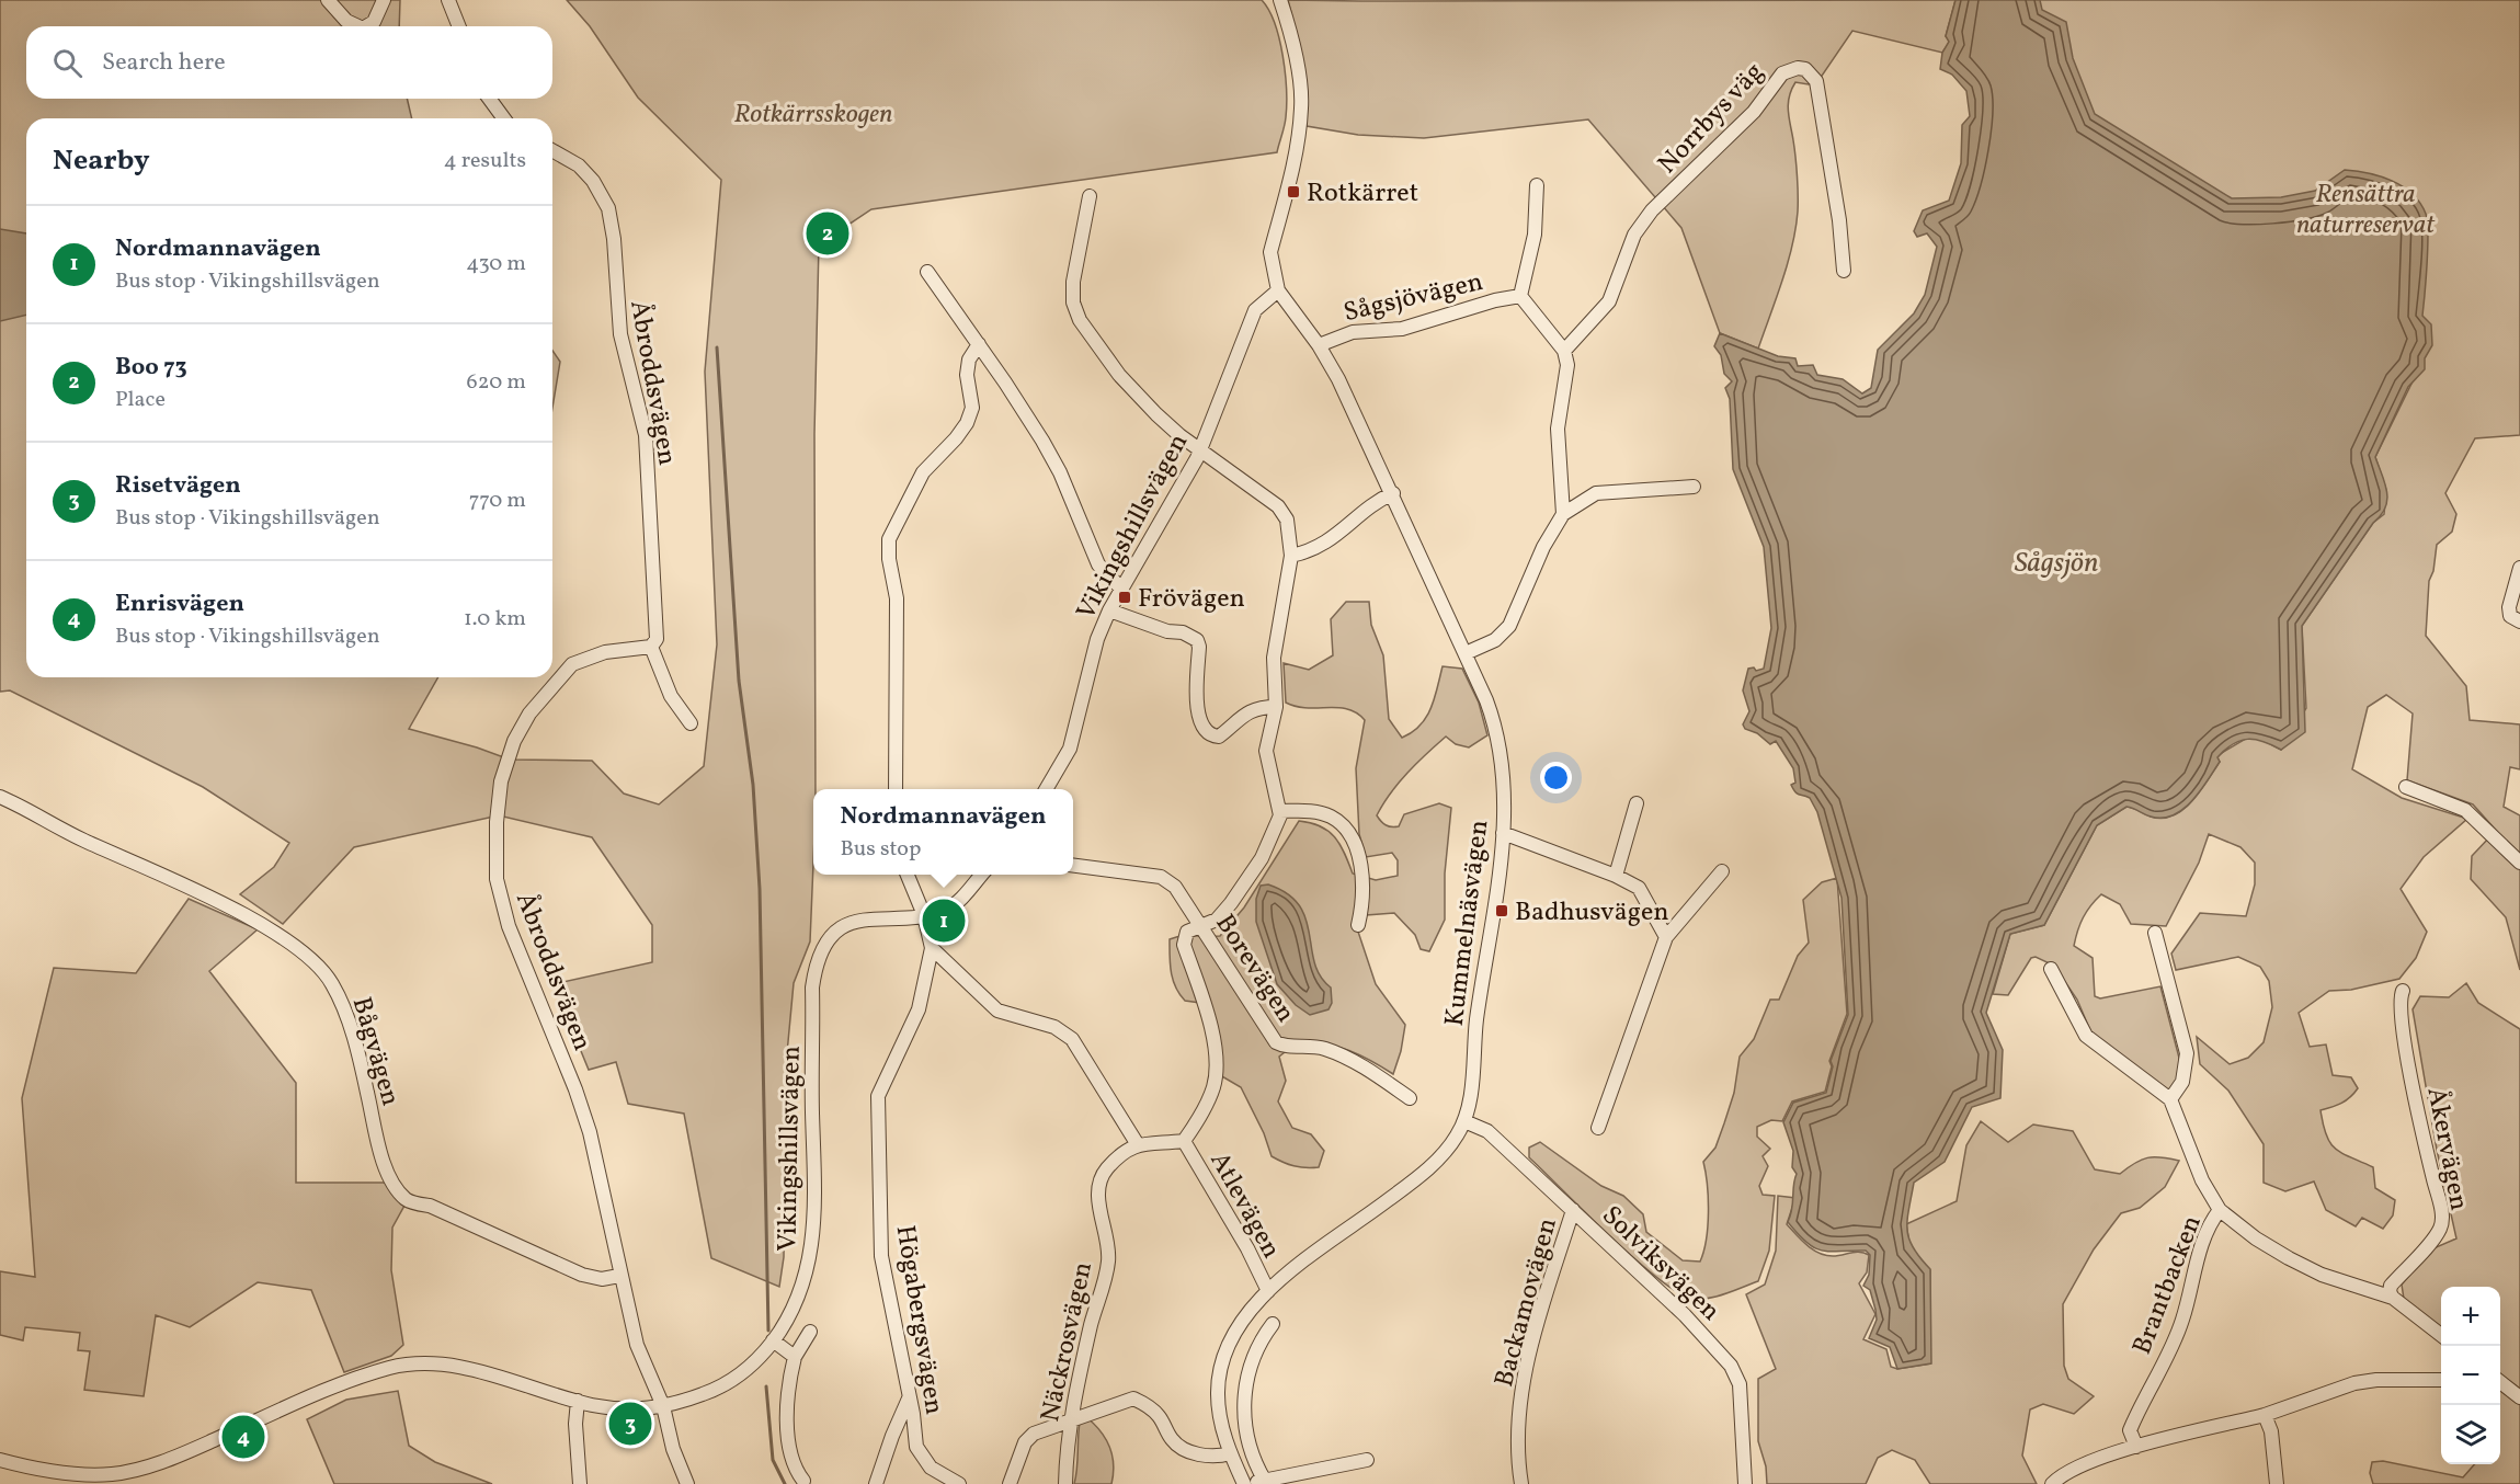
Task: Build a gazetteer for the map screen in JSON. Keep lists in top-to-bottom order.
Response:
{
  "streets": {
    "street": [
      "Norrbys väg",
      "Sågsjövägen",
      "Åbroddsvägen",
      "Vikingshillsvägen",
      "Kummelnäsvägen",
      "Borevägen",
      "Bågvägen",
      "Åkervägen",
      "Atlevägen",
      "Solviksvägen",
      "Brantbacken",
      "Backamovägen",
      "Högabergsvägen",
      "Näckrosvägen"
    ]
  },
  "crossings": [
    ["Norrbys väg", "Sågsjövägen"],
    ["Sågsjövägen", "Kummelnäsvägen"],
    ["Åbroddsvägen", "Vikingshillsvägen"],
    ["Åbroddsvägen", "Bågvägen"],
    ["Vikingshillsvägen", "Kummelnäsvägen"],
    ["Vikingshillsvägen", "Högabergsvägen"],
    ["Kummelnäsvägen", "Atlevägen"],
    ["Kummelnäsvägen", "Solviksvägen"],
    ["Solviksvägen", "Backamovägen"]
  ],
  "water": ["Sågsjön"],
  "parks": ["Rotkärrsskogen", "Rensättra naturreservat"],
  "places": {
    "transit": ["Rotkärret", "Frövägen", "Badhusvägen"]
  },
  "page": {
    "search": "Search here",
    "heading": ["Nearby", "4 results"],
    "list": [
      {
        "mark": "1",
        "name": "Nordmannavägen",
        "note": "Bus stop · Vikingshillsvägen",
        "value": "430 m"
      },
      {
        "mark": "2",
        "name": "Boo 73",
        "note": "Place",
        "value": "620 m"
      },
      {
        "mark": "3",
        "name": "Risetvägen",
        "note": "Bus stop · Vikingshillsvägen",
        "value": "770 m"
      },
      {
        "mark": "4",
        "name": "Enrisvägen",
        "note": "Bus stop · Vikingshillsvägen",
        "value": "1.0 km"
      }
    ],
    "pins": [
      "2",
      "1",
      "3",
      "4"
    ],
    "popup": ["Nordmannavägen", "Bus stop"],
    "map_buttons": ["+", "−"]
  }
}
